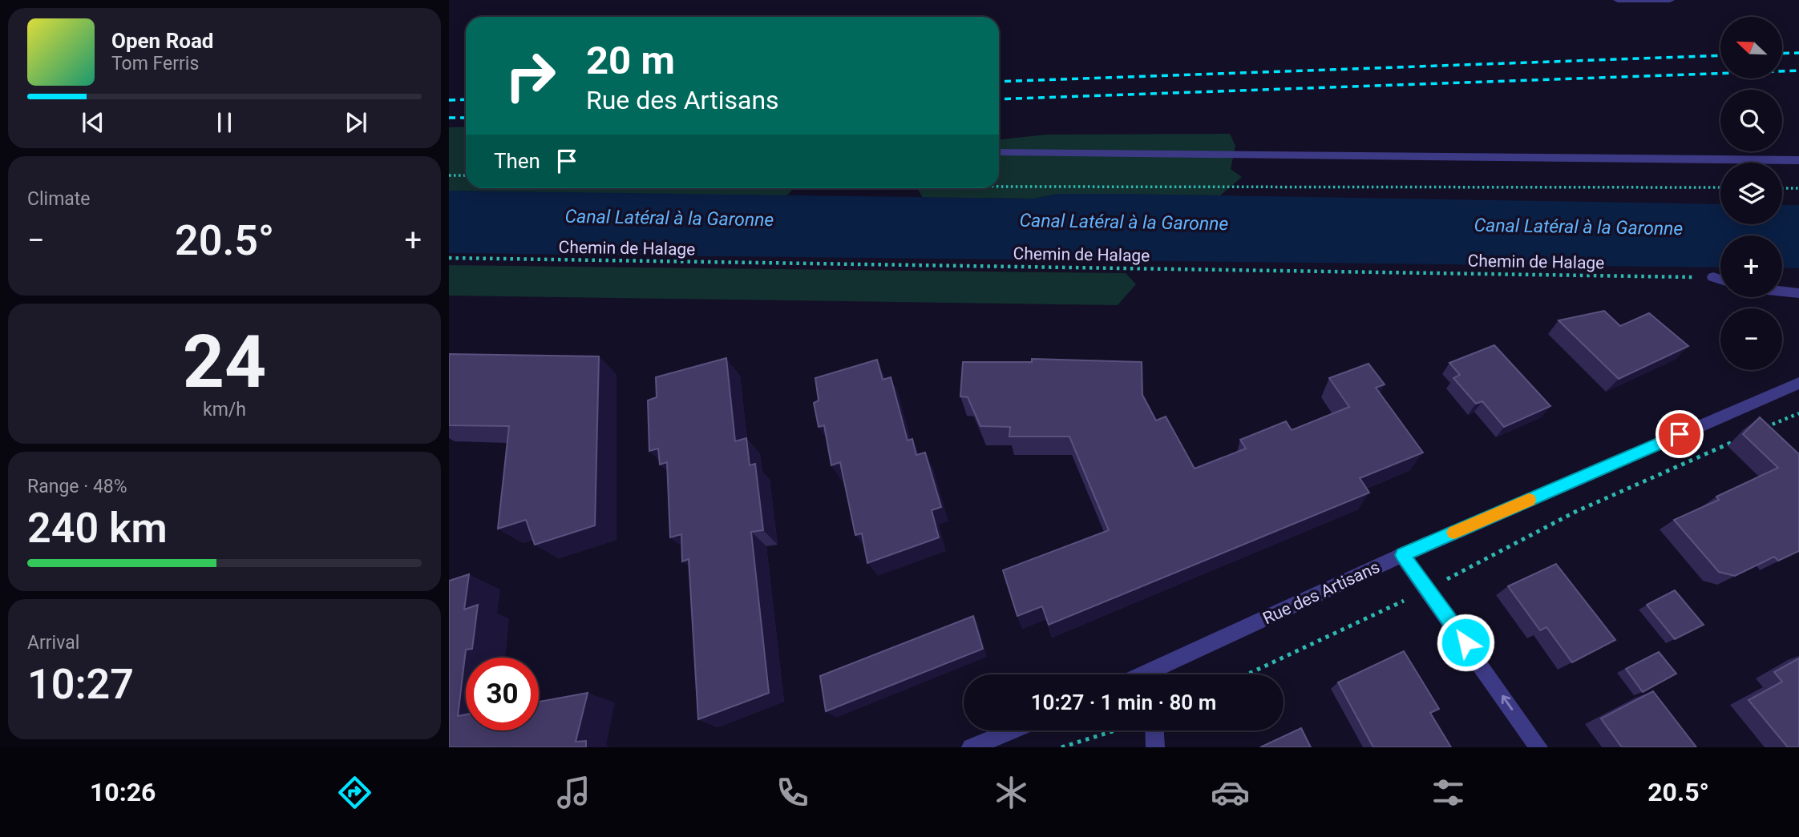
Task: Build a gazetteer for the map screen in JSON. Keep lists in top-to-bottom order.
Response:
{
  "streets": {
    "street": ["Rue des Artisans"],
    "path": ["Chemin de Halage"]
  },
  "water": ["Canal Latéral à la Garonne"],
  "north": "top left",
  "page": {
    "map_buttons": ["+", "−"],
    "turn": ["20 m", "Rue des Artisans"],
    "song": ["Open Road", "Tom Ferris"],
    "then": "Then",
    "tile": [
      "Climate",
      ["24", "km/h"],
      ["Range · 48%", "240 km"],
      ["Arrival", "10:27"]
    ],
    "heat": ["−", "20.5°", "+"],
    "limit": "30",
    "trip": "10:27 · 1 min · 80 m",
    "tabs": ["10:26", "20.5°"]
  }
}
